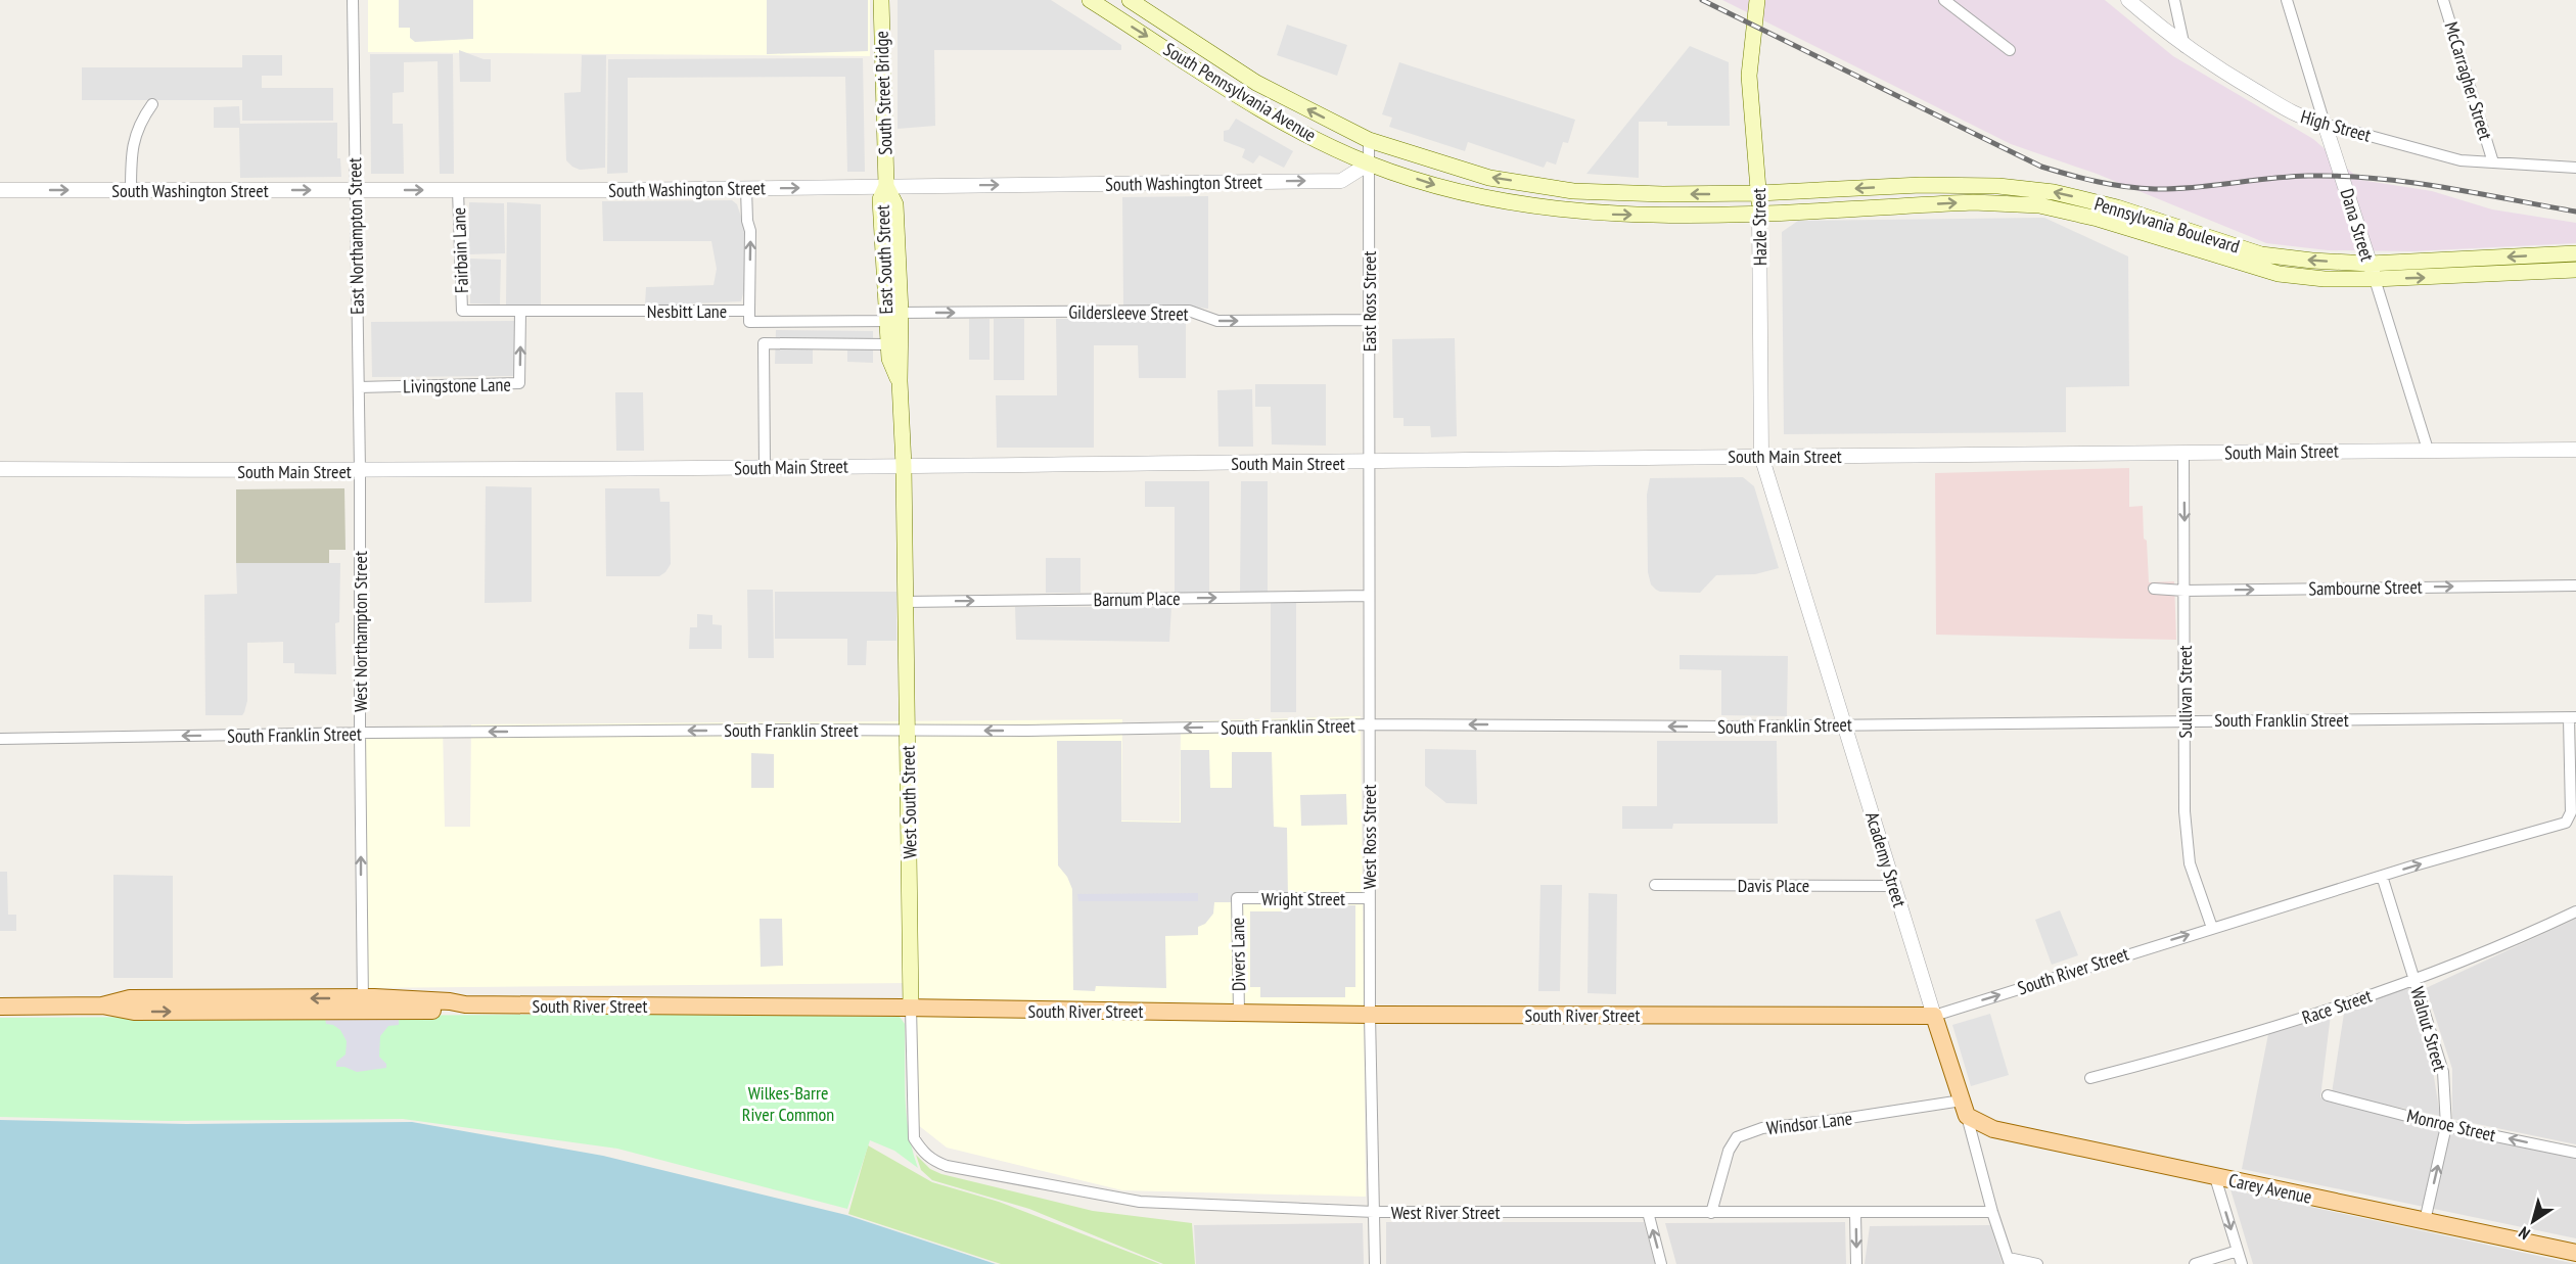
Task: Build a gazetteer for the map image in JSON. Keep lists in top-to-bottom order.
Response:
{
  "streets": {
    "main road": [
      "South Pennsylvania Avenue",
      "South Street Bridge",
      "Pennsylvania Boulevard",
      "Hazle Street",
      "East South Street",
      "West South Street",
      "Academy Street",
      "South River Street",
      "Carey Avenue"
    ],
    "street": [
      "McCarragher Street",
      "High Street",
      "South Washington Street",
      "Dana Street",
      "East Northampton Street",
      "Fairbain Lane",
      "East Ross Street",
      "Nesbitt Lane",
      "Gildersleeve Street",
      "Livingstone Lane",
      "South Main Street",
      "Sambourne Street",
      "Barnum Place",
      "West Northampton Street",
      "Sullivan Street",
      "South Franklin Street",
      "West Ross Street",
      "Davis Place",
      "Wright Street",
      "Divers Lane",
      "Race Street",
      "Walnut Street",
      "Windsor Lane",
      "Monroe Street",
      "West River Street"
    ]
  },
  "crossings": [
    ["McCarragher Street", "High Street"],
    ["South Pennsylvania Avenue", "South Washington Street"],
    ["South Pennsylvania Avenue", "Pennsylvania Boulevard"],
    ["South Pennsylvania Avenue", "Hazle Street"],
    ["South Pennsylvania Avenue", "East Ross Street"],
    ["South Street Bridge", "South Washington Street"],
    ["South Street Bridge", "East South Street"],
    ["High Street", "Dana Street"],
    ["South Washington Street", "East Northampton Street"],
    ["South Washington Street", "Fairbain Lane"],
    ["South Washington Street", "East South Street"],
    ["South Washington Street", "East Ross Street"],
    ["Pennsylvania Boulevard", "Dana Street"],
    ["Pennsylvania Boulevard", "Hazle Street"],
    ["Dana Street", "South Main Street"],
    ["Hazle Street", "South Main Street"],
    ["Hazle Street", "Academy Street"],
    ["East Northampton Street", "Livingstone Lane"],
    ["East Northampton Street", "South Main Street"],
    ["East Northampton Street", "West Northampton Street"],
    ["Fairbain Lane", "Nesbitt Lane"],
    ["East South Street", "Nesbitt Lane"],
    ["East South Street", "Gildersleeve Street"],
    ["East South Street", "South Main Street"],
    ["East South Street", "West South Street"],
    ["East Ross Street", "Gildersleeve Street"],
    ["East Ross Street", "South Main Street"],
    ["East Ross Street", "West Ross Street"],
    ["Nesbitt Lane", "Gildersleeve Street"],
    ["Nesbitt Lane", "Livingstone Lane"],
    ["South Main Street", "West Northampton Street"],
    ["South Main Street", "Sullivan Street"],
    ["South Main Street", "West South Street"],
    ["South Main Street", "West Ross Street"],
    ["South Main Street", "Academy Street"],
    ["Sambourne Street", "Sullivan Street"],
    ["Barnum Place", "West South Street"],
    ["Barnum Place", "West Ross Street"],
    ["West Northampton Street", "South Franklin Street"],
    ["West Northampton Street", "South River Street"],
    ["Sullivan Street", "South Franklin Street"],
    ["Sullivan Street", "South River Street"],
    ["South Franklin Street", "West South Street"],
    ["South Franklin Street", "West Ross Street"],
    ["South Franklin Street", "Academy Street"],
    ["South Franklin Street", "South River Street"],
    ["West South Street", "South River Street"],
    ["West South Street", "West River Street"],
    ["West Ross Street", "Wright Street"],
    ["West Ross Street", "South River Street"],
    ["West Ross Street", "West River Street"],
    ["Academy Street", "Davis Place"],
    ["Academy Street", "South River Street"],
    ["Academy Street", "Windsor Lane"],
    ["Academy Street", "Carey Avenue"],
    ["Academy Street", "West River Street"],
    ["Wright Street", "Divers Lane"],
    ["Divers Lane", "South River Street"],
    ["South River Street", "Walnut Street"],
    ["Race Street", "Walnut Street"],
    ["Walnut Street", "Monroe Street"],
    ["Walnut Street", "Carey Avenue"],
    ["Windsor Lane", "Carey Avenue"],
    ["Windsor Lane", "West River Street"]
  ],
  "one_way": [
    "South Washington Street",
    "Gildersleeve Street",
    "Sambourne Street",
    "Barnum Place",
    "West Northampton Street",
    "South Franklin Street",
    "Monroe Street"
  ],
  "parks": ["Wilkes-Barre River Common"],
  "north": "bottom left"
}
